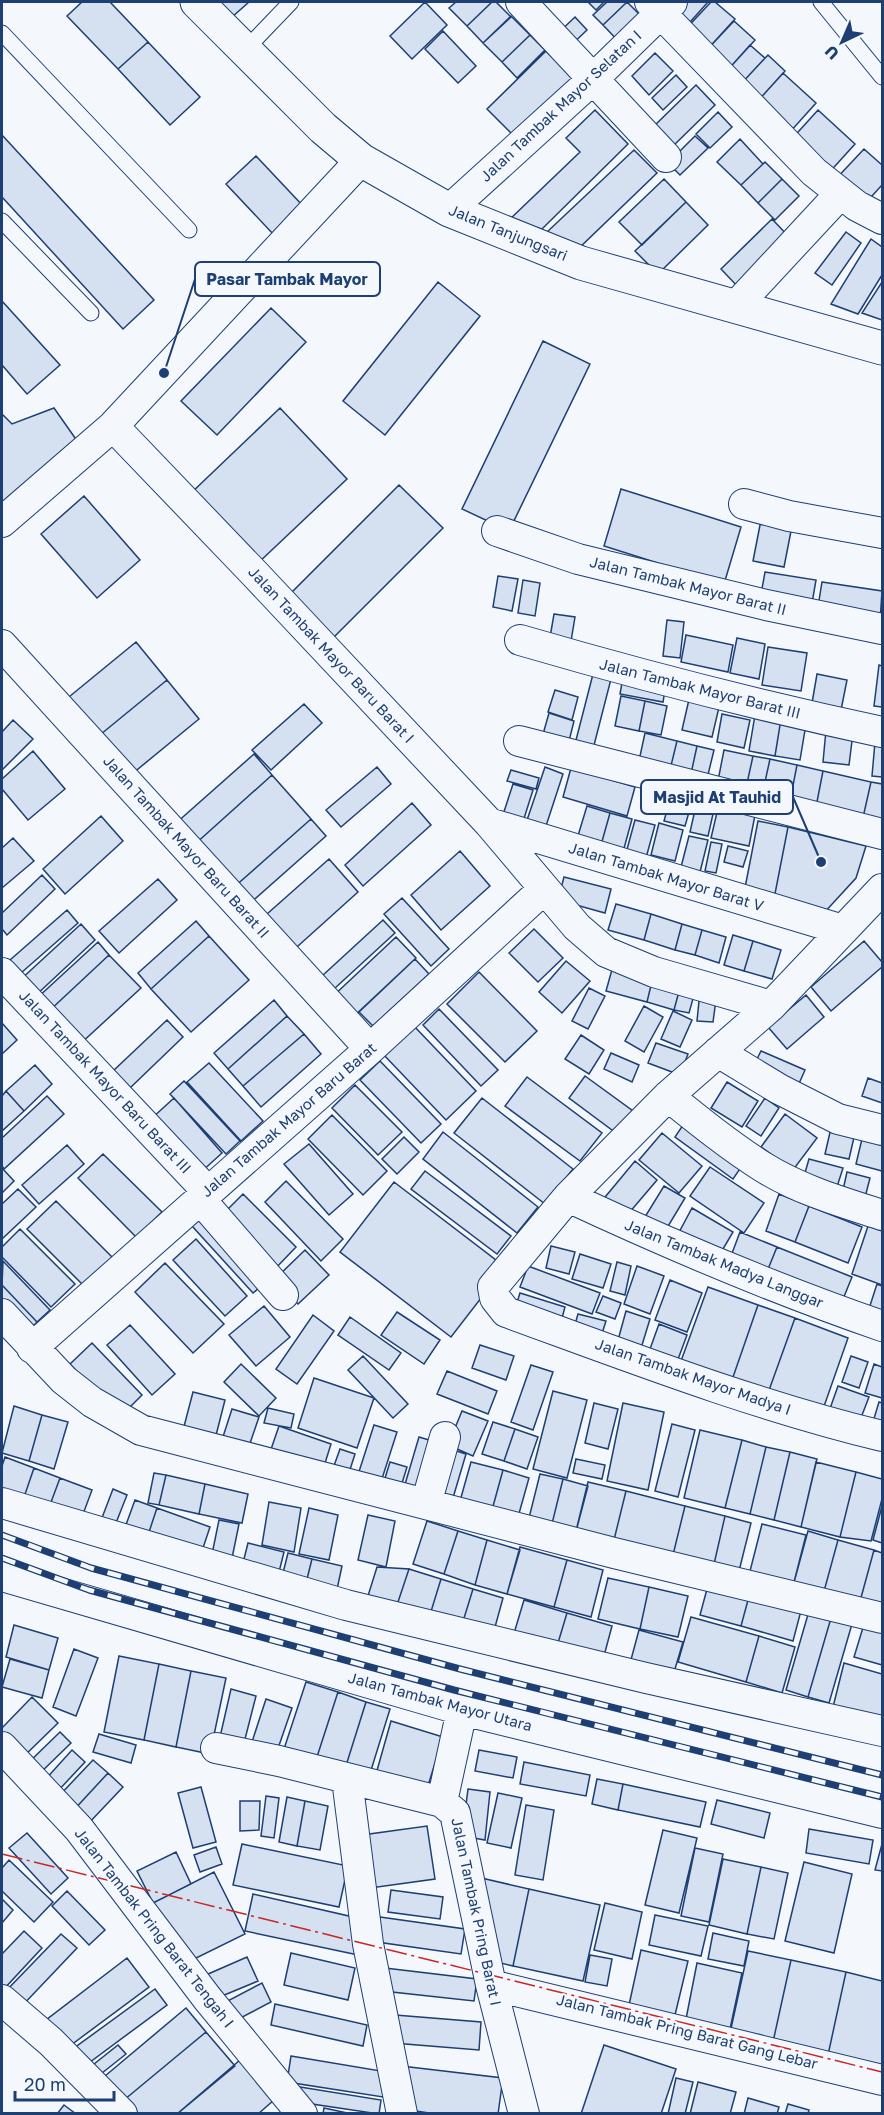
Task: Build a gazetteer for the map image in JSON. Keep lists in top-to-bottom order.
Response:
{
  "streets": {
    "main road": ["Jalan Tanjungsari"],
    "street": [
      "Jalan Tambak Mayor Selatan I",
      "Jalan Tambak Mayor Barat II",
      "Jalan Tambak Mayor Baru Barat I",
      "Jalan Tambak Mayor Barat III",
      "Jalan Tambak Mayor Baru Barat II",
      "Jalan Tambak Mayor Barat V",
      "Jalan Tambak Mayor Baru Barat III",
      "Jalan Tambak Mayor Baru Barat",
      "Jalan Tambak Madya Langgar",
      "Jalan Tambak Mayor Madya I",
      "Jalan Tambak Mayor Utara",
      "Jalan Tambak Pring Barat I",
      "Jalan Tambak Pring Barat Tengah I",
      "Jalan Tambak Pring Barat Gang Lebar"
    ]
  },
  "crossings": [
    ["Jalan Tambak Mayor Selatan I", "Jalan Tanjungsari"],
    ["Jalan Tambak Mayor Baru Barat I", "Jalan Tambak Mayor Barat V"],
    ["Jalan Tambak Mayor Baru Barat I", "Jalan Tambak Mayor Baru Barat"],
    ["Jalan Tambak Mayor Baru Barat II", "Jalan Tambak Mayor Baru Barat"],
    ["Jalan Tambak Mayor Baru Barat III", "Jalan Tambak Mayor Baru Barat"],
    ["Jalan Tambak Madya Langgar", "Jalan Tambak Mayor Madya I"],
    ["Jalan Tambak Pring Barat I", "Jalan Tambak Pring Barat Gang Lebar"]
  ],
  "places": ["Pasar Tambak Mayor", "Masjid At Tauhid"],
  "scale_bar": "20 m",
  "north": "bottom left"
}
